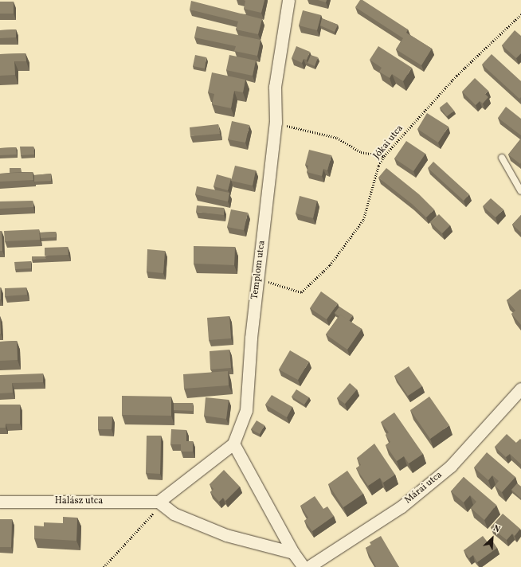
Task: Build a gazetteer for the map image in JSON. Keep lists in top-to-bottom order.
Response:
{
  "streets": {
    "street": ["Templom utca", "Márai utca", "Halász utca"],
    "path": ["Jókai utca"]
  },
  "crossings": [
    ["Jókai utca", "Templom utca"]
  ],
  "north": "top right"
}
